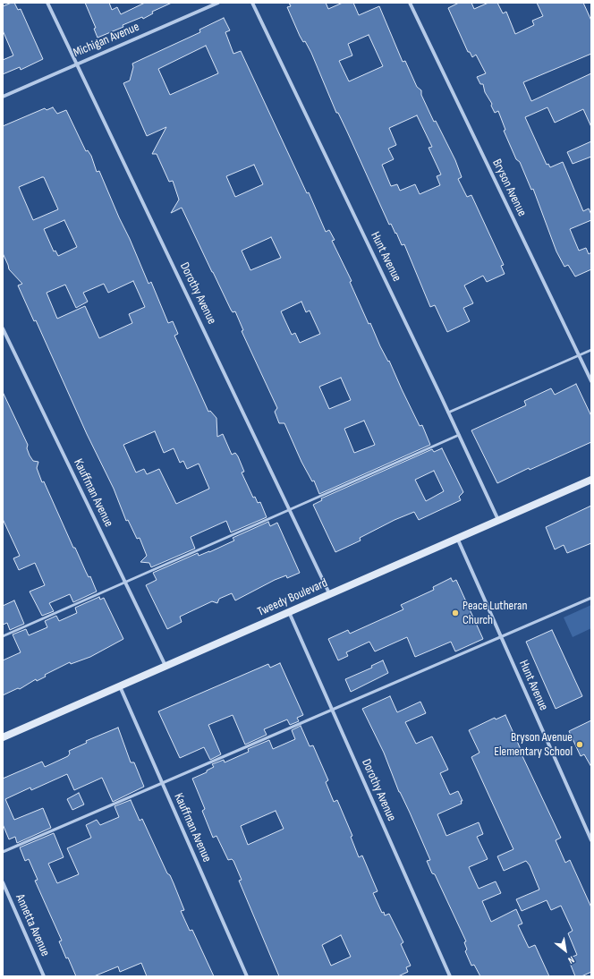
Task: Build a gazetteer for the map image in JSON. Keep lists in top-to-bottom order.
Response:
{
  "streets": {
    "main road": ["Tweedy Boulevard"],
    "street": [
      "Michigan Avenue",
      "Bryson Avenue",
      "Hunt Avenue",
      "Dorothy Avenue",
      "Kauffman Avenue",
      "Annetta Avenue"
    ]
  },
  "crossings": [
    ["Michigan Avenue", "Dorothy Avenue"],
    ["Hunt Avenue", "Tweedy Boulevard"],
    ["Dorothy Avenue", "Tweedy Boulevard"],
    ["Kauffman Avenue", "Tweedy Boulevard"]
  ],
  "places": ["Peace Lutheran Church", "Bryson Avenue Elementary School"],
  "north": "bottom right"
}
